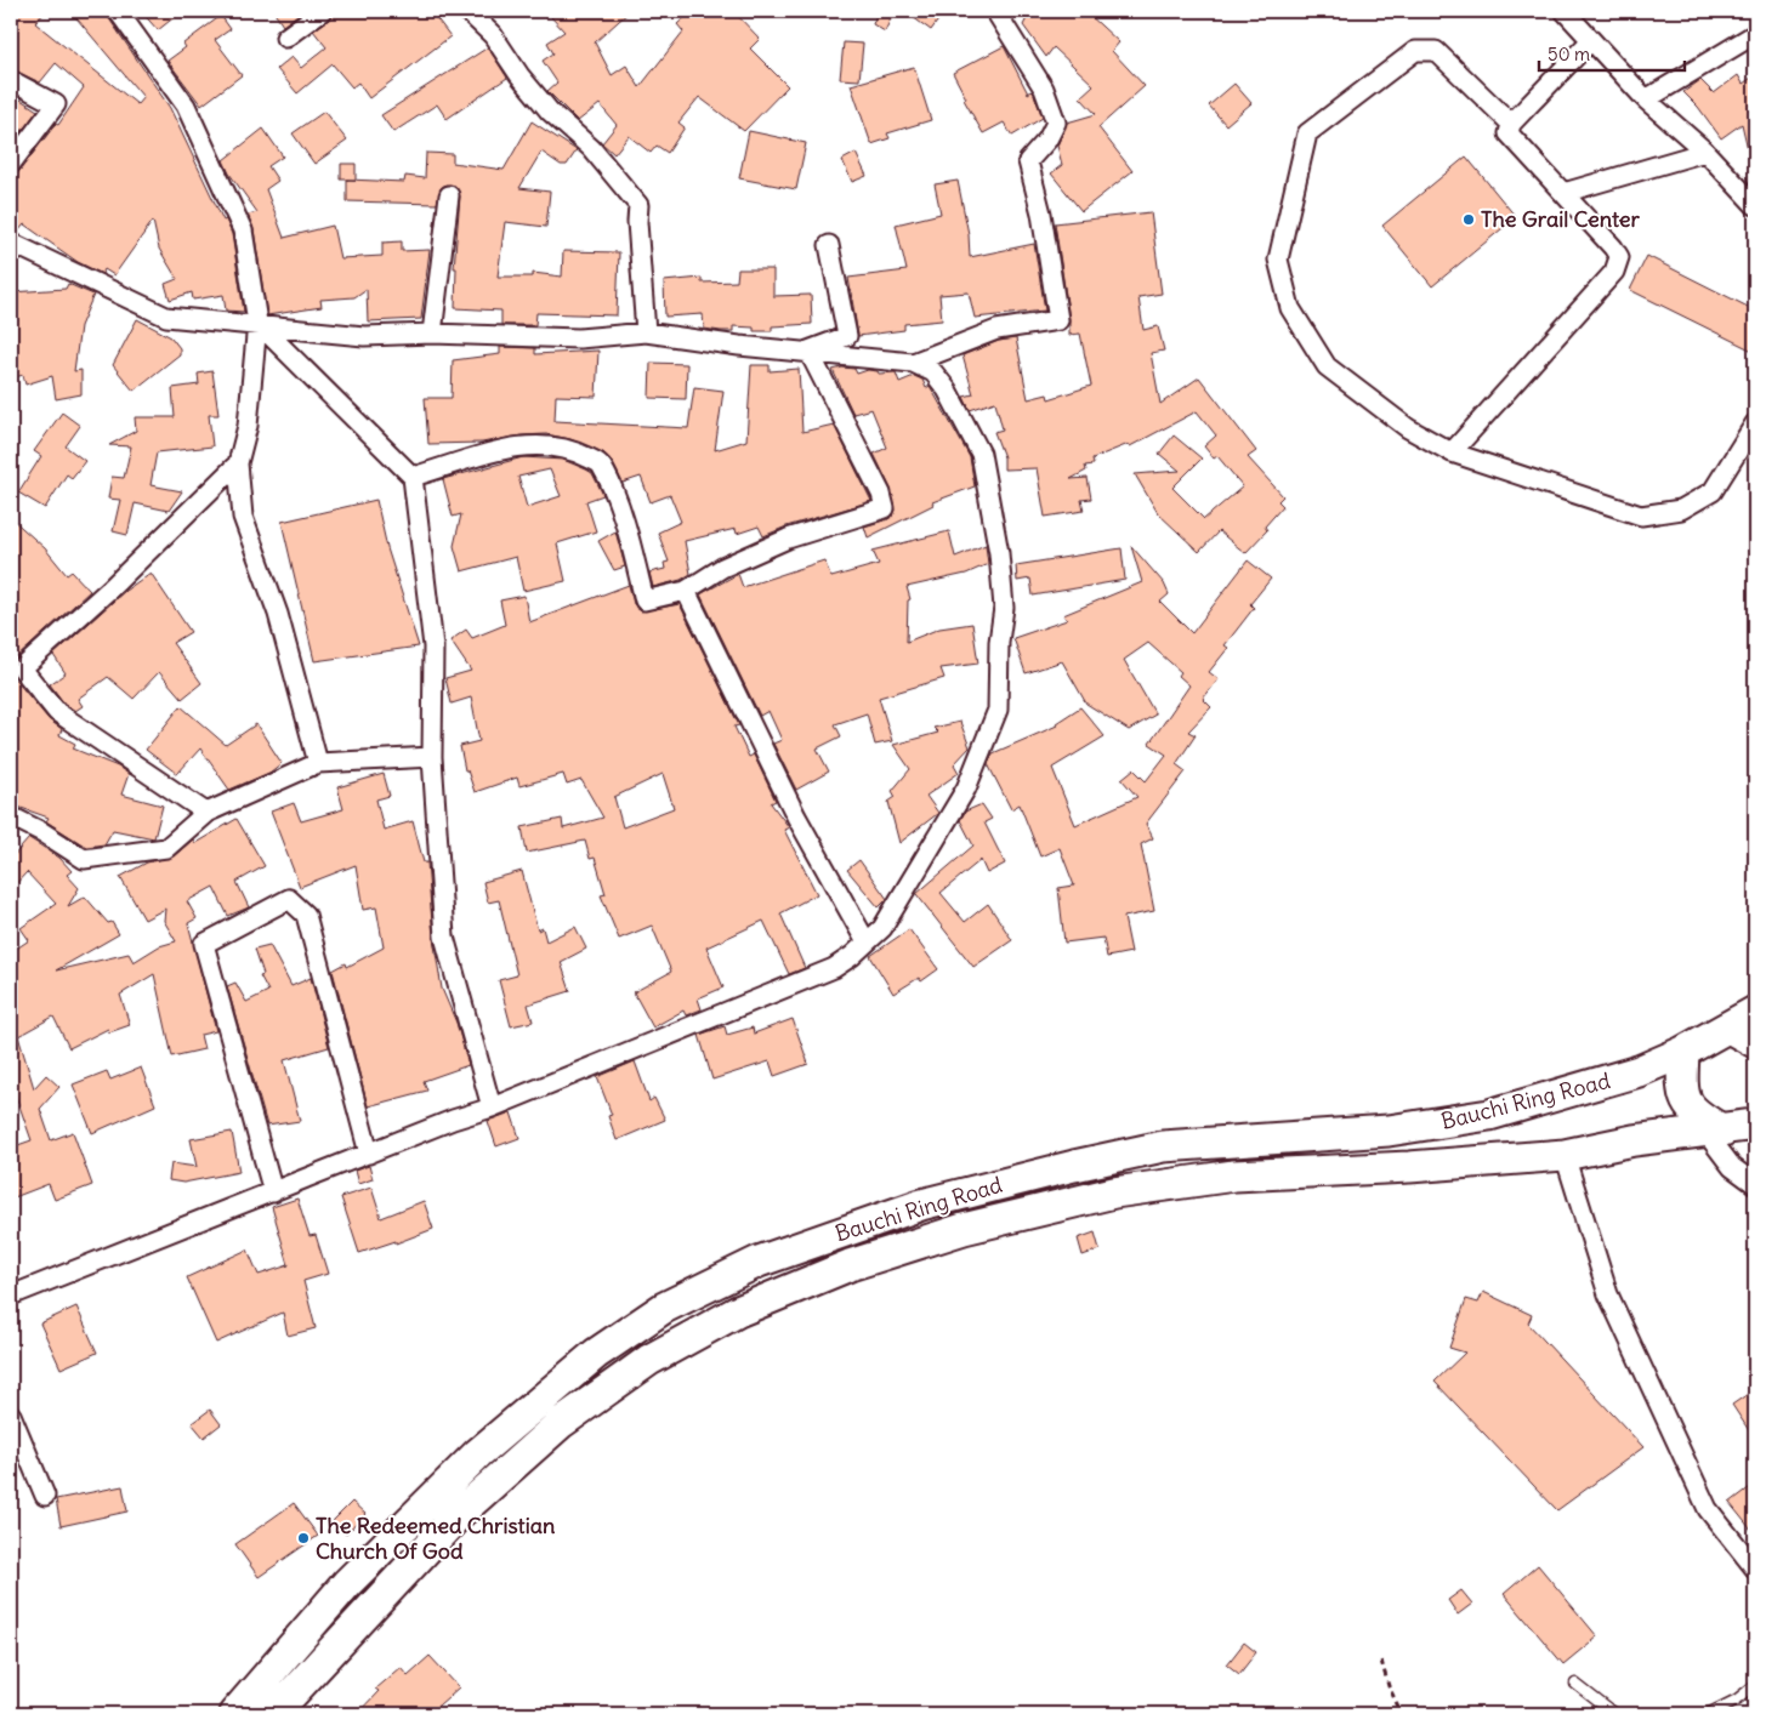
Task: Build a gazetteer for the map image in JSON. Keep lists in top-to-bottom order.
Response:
{
  "streets": {
    "main road": ["Bauchi Ring Road"]
  },
  "places": ["The Grail Center", "The Redeemed Christian Church Of God"],
  "scale_bar": "50 m"
}
